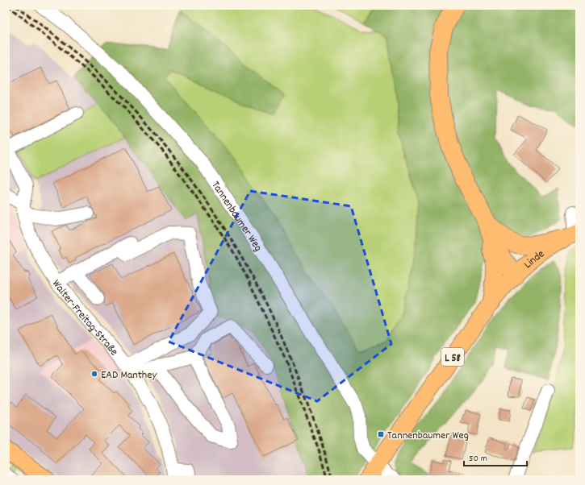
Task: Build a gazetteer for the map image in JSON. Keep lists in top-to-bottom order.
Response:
{
  "streets": {
    "main road": ["Linde", "L 58"],
    "street": ["Tannenbaumer Weg", "Walter-Freitag-Straße"]
  },
  "crossings": [
    ["Tannenbaumer Weg", "L 58"],
    ["Linde", "L 58"]
  ],
  "places": {
    "other": ["EAD Manthey"],
    "transit": ["Tannenbaumer Weg"]
  },
  "scale_bar": "50 m"
}
